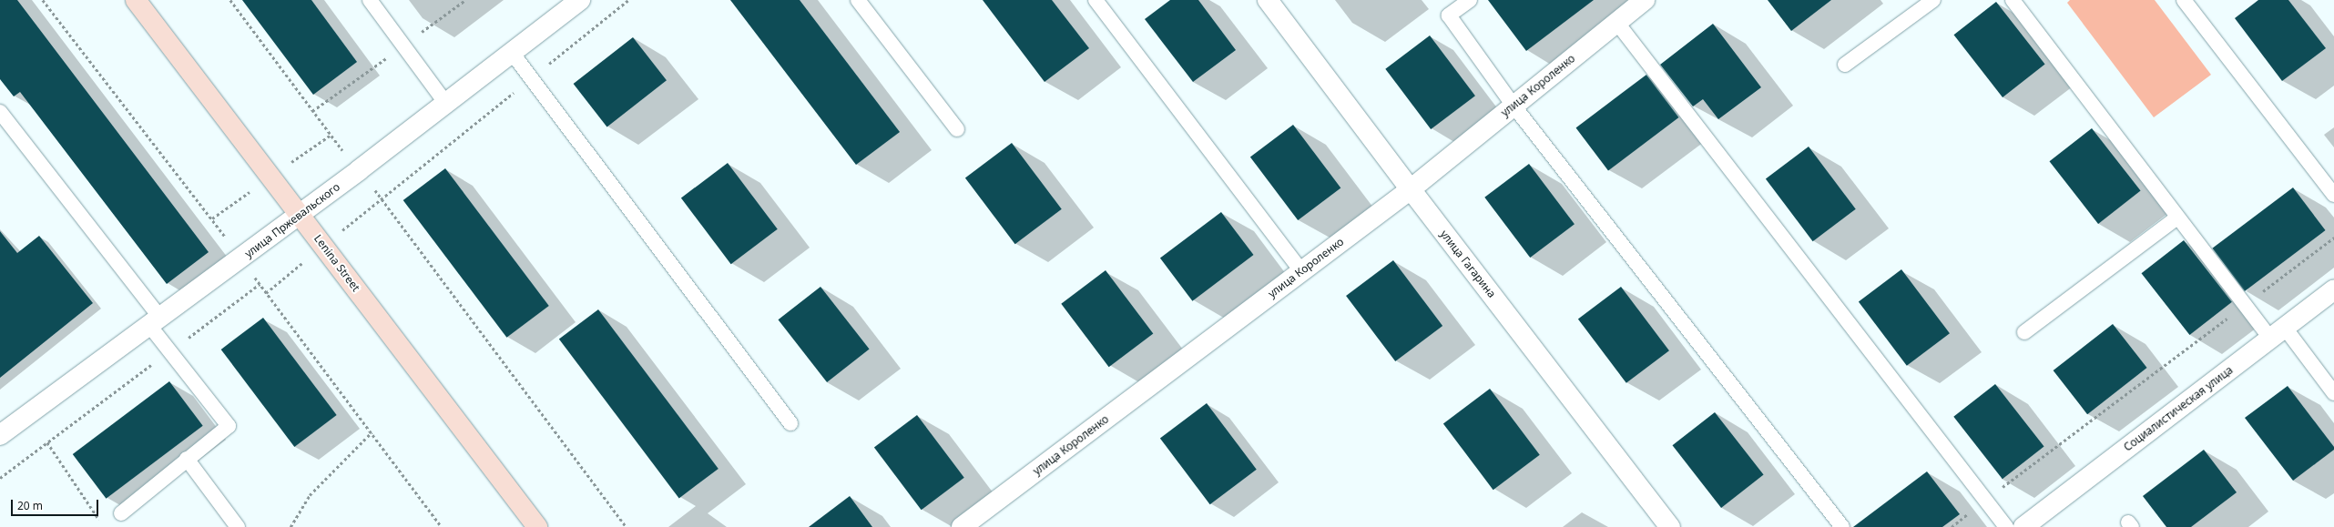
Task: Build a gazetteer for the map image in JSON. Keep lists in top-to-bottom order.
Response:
{
  "streets": {
    "main road": ["Lenina Street"],
    "street": [
      "улица Короленко",
      "улица Пржевальского",
      "улица Гагарина",
      "Социалистическая улица"
    ]
  },
  "crossings": [
    ["улица Короленко", "улица Гагарина"],
    ["улица Пржевальского", "Lenina Street"]
  ],
  "scale_bar": "20 m"
}
